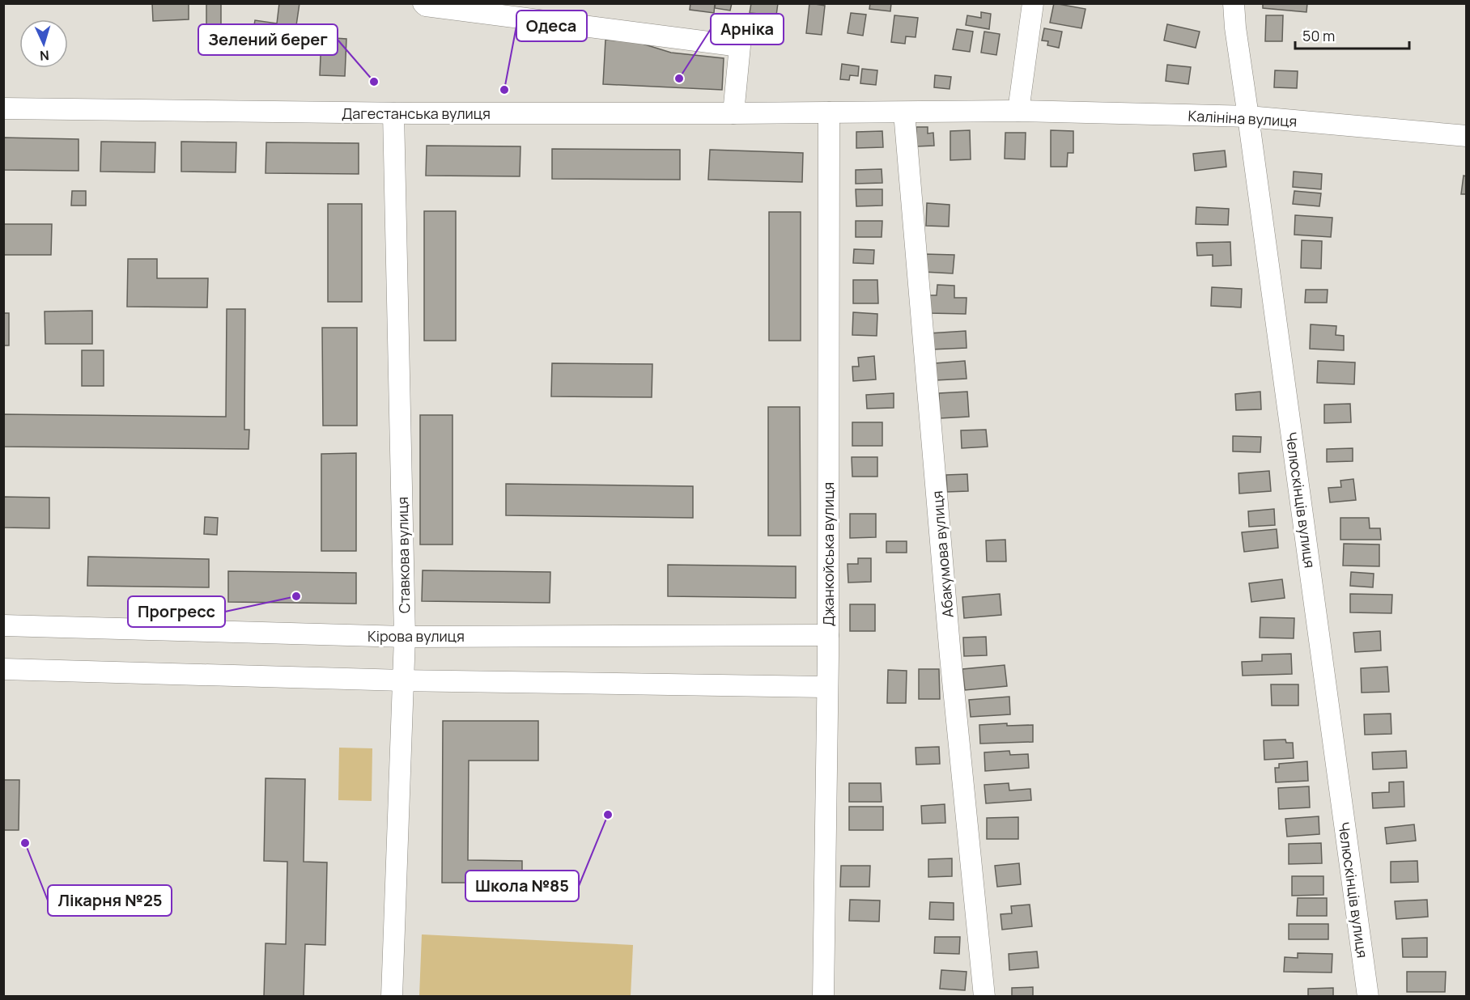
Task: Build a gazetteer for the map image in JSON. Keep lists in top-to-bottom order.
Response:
{
  "streets": {
    "street": [
      "Дагестанська вулиця",
      "Калініна вулиця",
      "Челюскінців вулиця",
      "Джанкойська вулиця",
      "Абакумова вулиця",
      "Ставкова вулиця",
      "Кірова вулиця"
    ]
  },
  "crossings": [
    ["Дагестанська вулиця", "Калініна вулиця"],
    ["Дагестанська вулиця", "Джанкойська вулиця"],
    ["Дагестанська вулиця", "Абакумова вулиця"],
    ["Дагестанська вулиця", "Ставкова вулиця"],
    ["Калініна вулиця", "Челюскінців вулиця"],
    ["Калініна вулиця", "Абакумова вулиця"],
    ["Джанкойська вулиця", "Кірова вулиця"],
    ["Ставкова вулиця", "Кірова вулиця"]
  ],
  "places": [
    "Арніка",
    "Зелений берег",
    "Одеса",
    "Прогресс",
    "Школа №85",
    "Лікарня №25"
  ],
  "scale_bar": "50 m",
  "north": "bottom"
}
